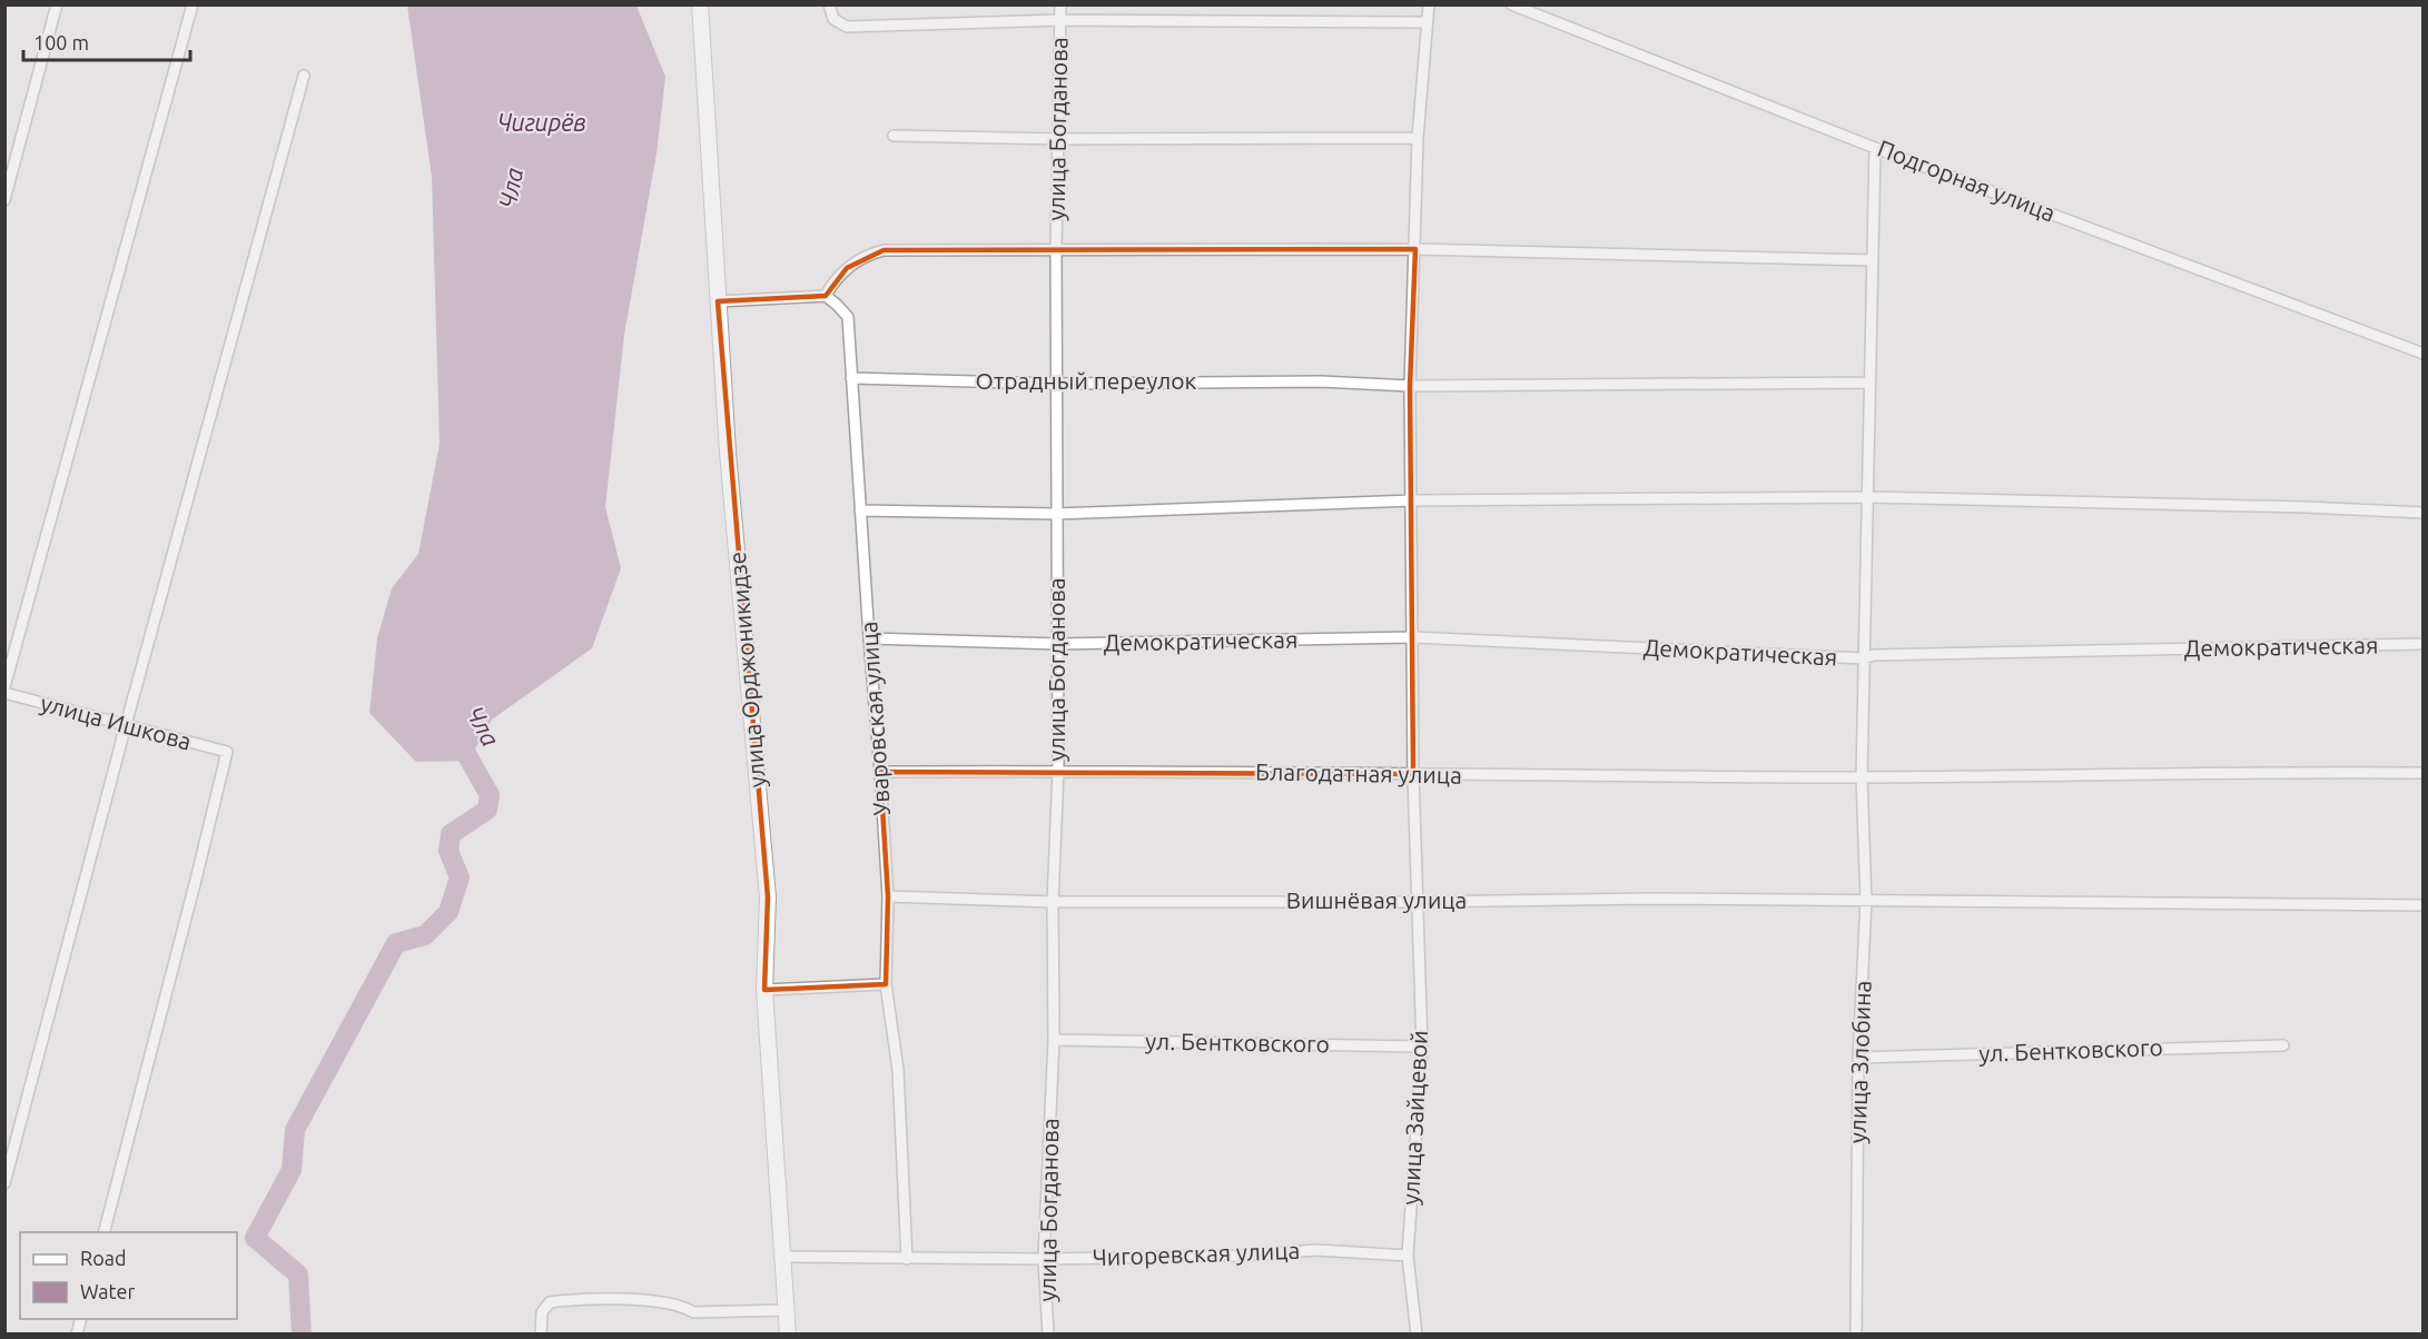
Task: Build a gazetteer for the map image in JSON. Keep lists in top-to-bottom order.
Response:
{
  "streets": {
    "street": [
      "улица Богданова",
      "Подгорная улица",
      "Отрадный переулок",
      "Демократическая",
      "улица Орджоникидзе",
      "Уваровская улица",
      "улица Ишкова",
      "Благодатная улица",
      "Вишнёвая улица",
      "ул. Бентковского",
      "улица Злобина",
      "улица Зайцевой",
      "Чигоревская улица"
    ]
  },
  "crossings": [
    ["улица Богданова", "Отрадный переулок"],
    ["улица Богданова", "Демократическая"],
    ["улица Богданова", "Благодатная улица"],
    ["улица Богданова", "Вишнёвая улица"],
    ["улица Богданова", "ул. Бентковского"],
    ["улица Богданова", "Чигоревская улица"],
    ["Подгорная улица", "улица Злобина"],
    ["Отрадный переулок", "Уваровская улица"],
    ["Отрадный переулок", "улица Злобина"],
    ["Отрадный переулок", "улица Зайцевой"],
    ["Демократическая", "Уваровская улица"],
    ["Демократическая", "улица Злобина"],
    ["Демократическая", "улица Зайцевой"],
    ["улица Орджоникидзе", "Чигоревская улица"],
    ["Уваровская улица", "Благодатная улица"],
    ["Уваровская улица", "Вишнёвая улица"],
    ["Уваровская улица", "Чигоревская улица"],
    ["Благодатная улица", "улица Злобина"],
    ["Благодатная улица", "улица Зайцевой"],
    ["Вишнёвая улица", "улица Злобина"],
    ["Вишнёвая улица", "улица Зайцевой"],
    ["ул. Бентковского", "улица Злобина"],
    ["ул. Бентковского", "улица Зайцевой"],
    ["улица Зайцевой", "Чигоревская улица"]
  ],
  "water": ["Чигирёв", "Чла"],
  "legend": ["Road", "Water"],
  "scale_bar": "100 m"
}
